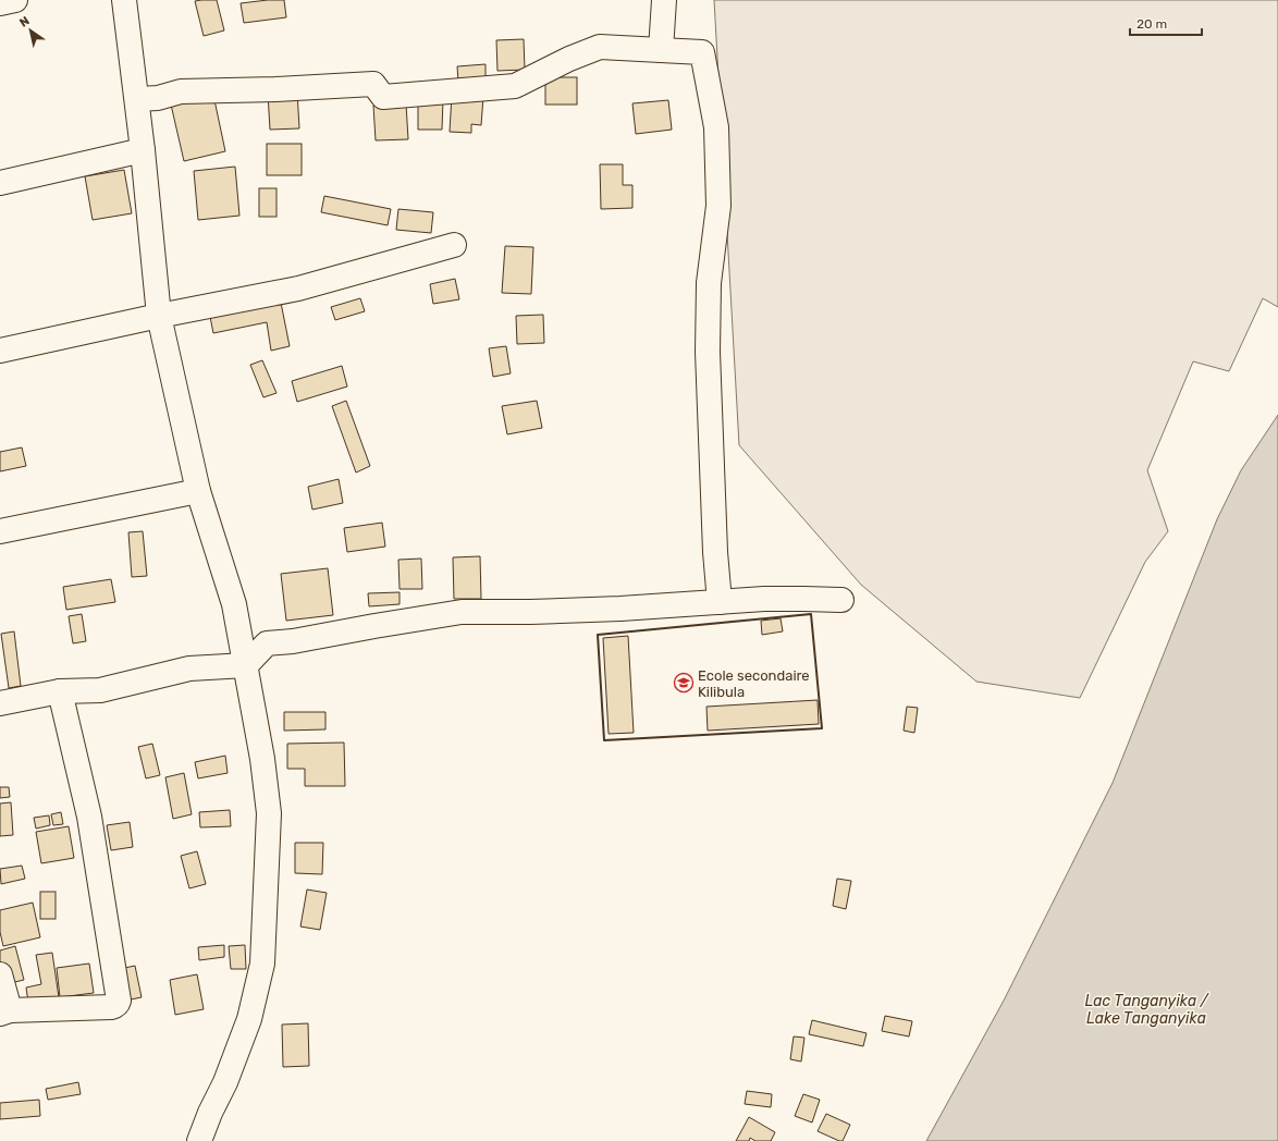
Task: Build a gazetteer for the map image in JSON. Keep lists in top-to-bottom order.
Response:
{
  "water": ["Lac Tanganyika / Lake Tanganyika"],
  "places": {
    "school or university": ["Ecole secondaire Kilibula"]
  },
  "scale_bar": "20 m",
  "north": "top left"
}
